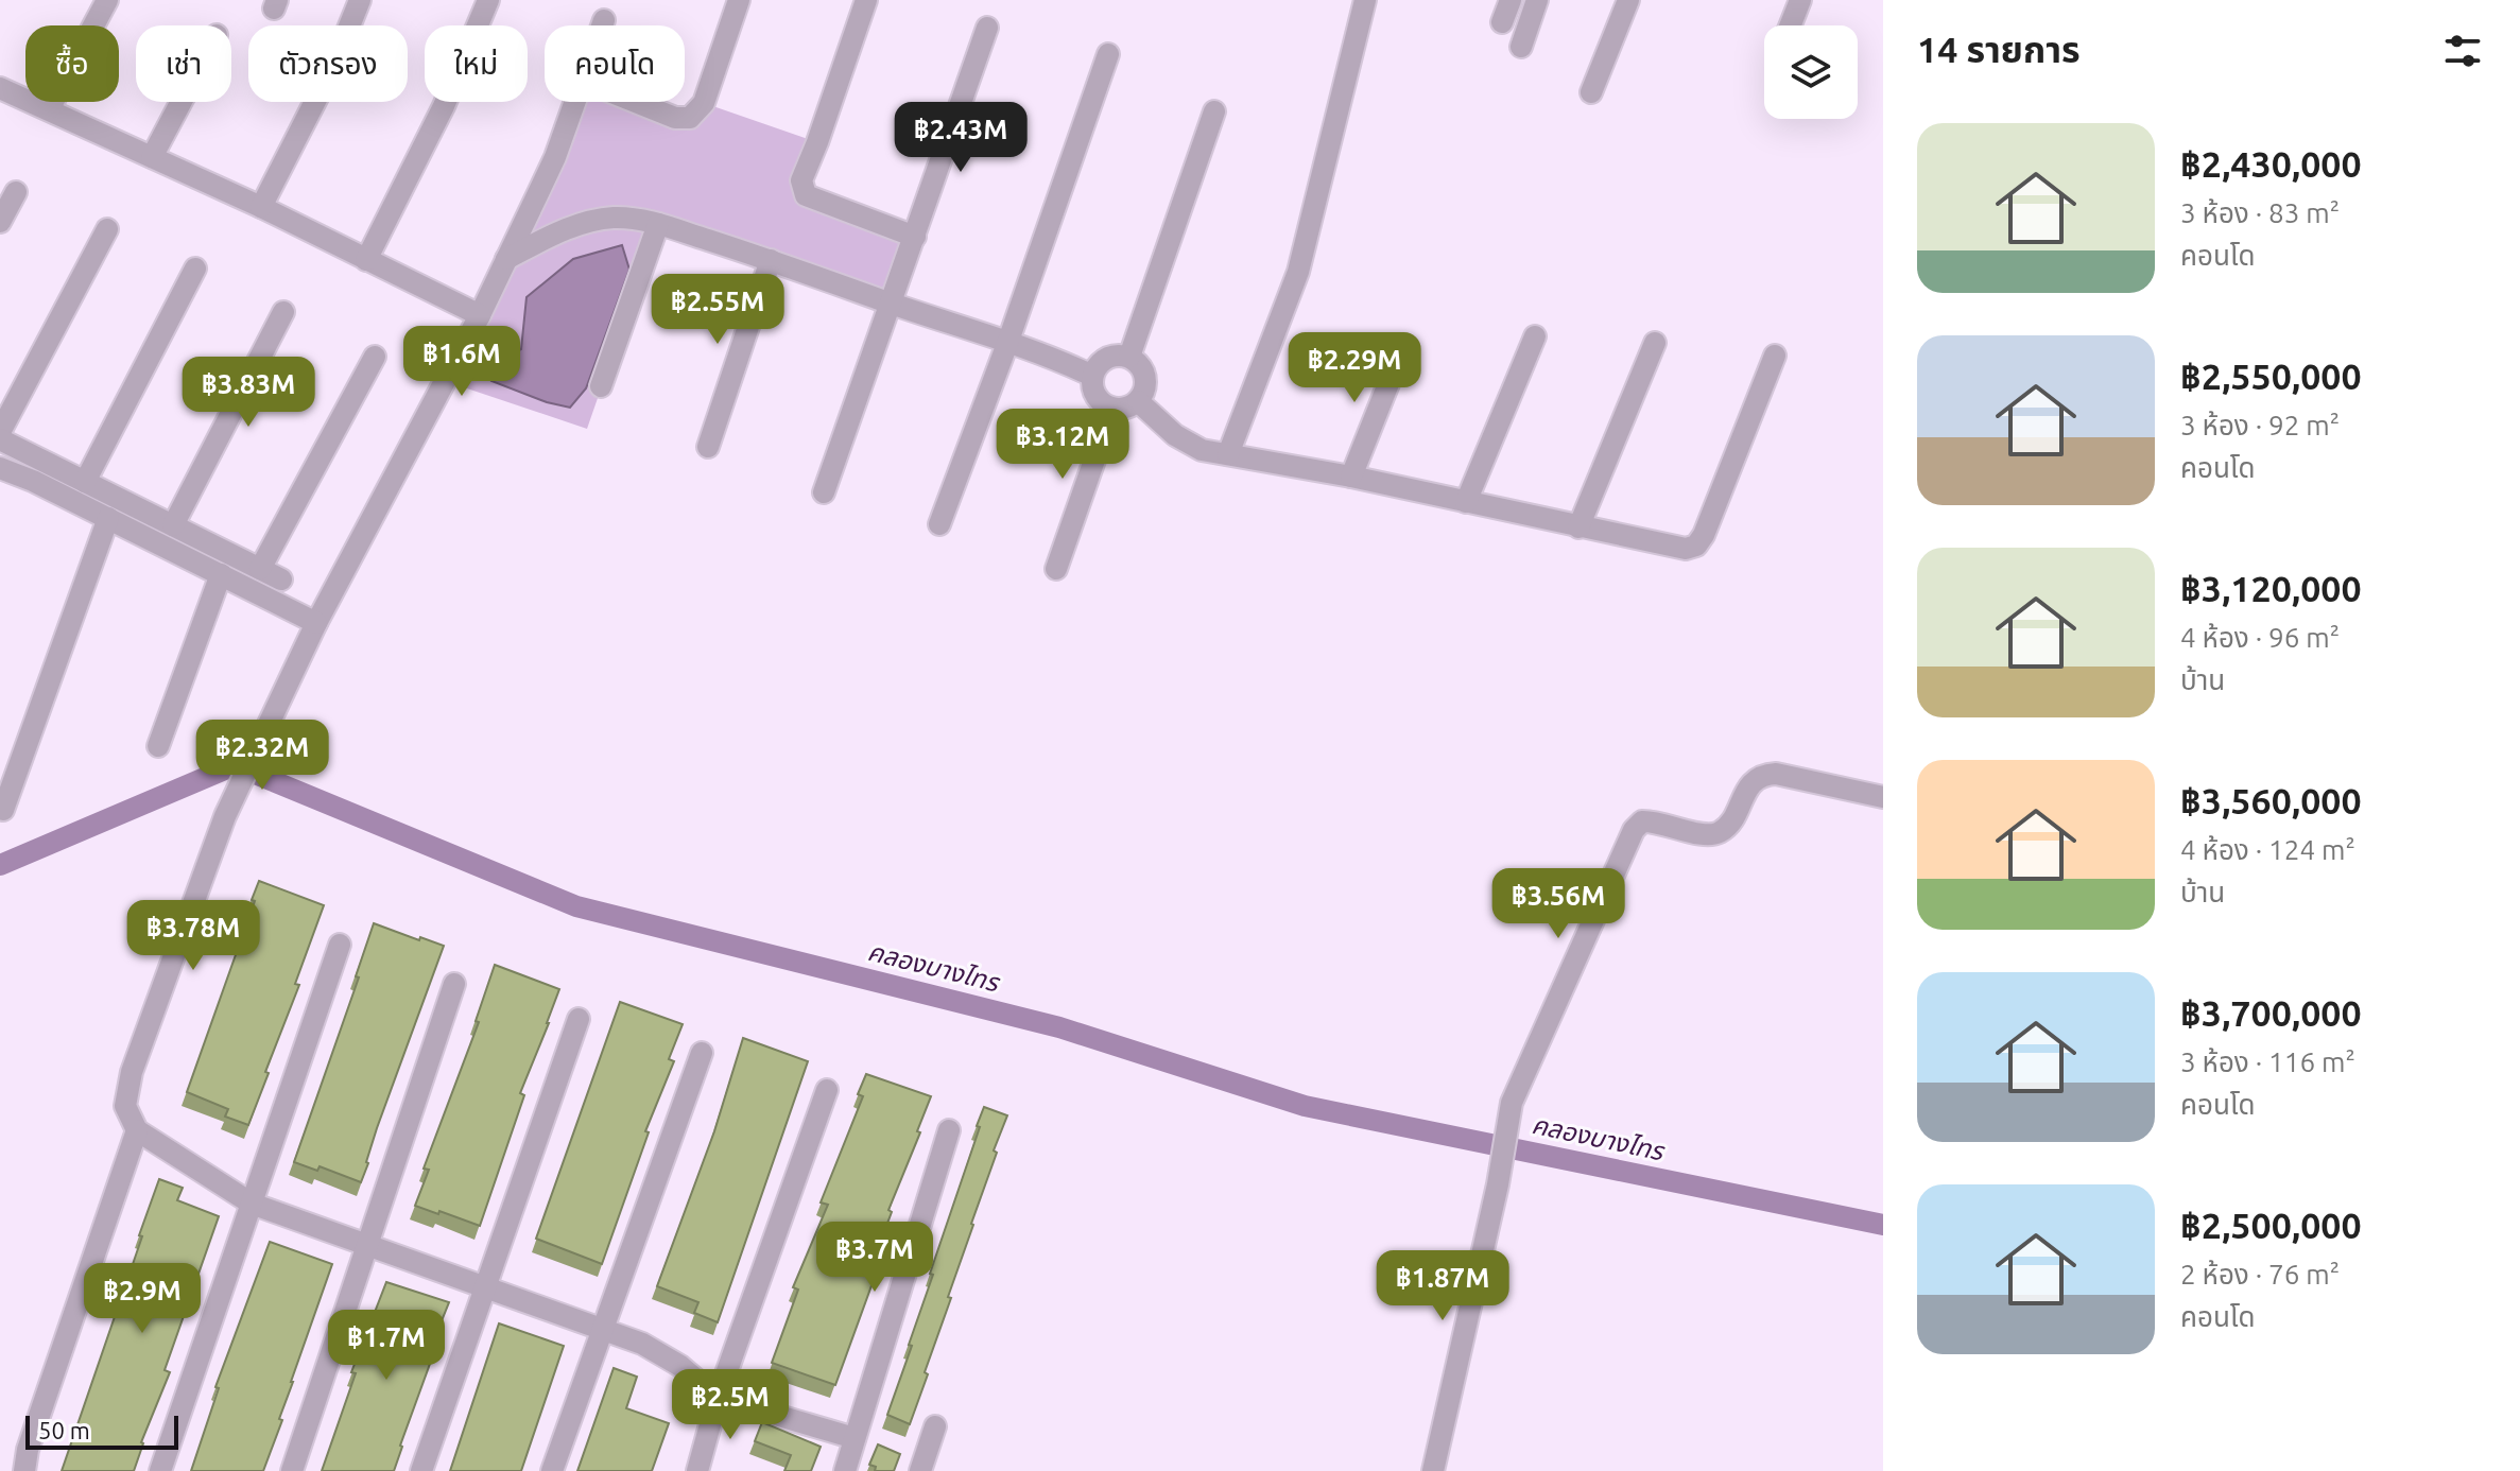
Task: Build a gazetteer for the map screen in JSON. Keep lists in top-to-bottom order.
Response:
{
  "water": ["คลองบางไทร"],
  "scale_bar": "50 m",
  "page": {
    "heading": "14 รายการ",
    "chip": [
      "ซื้อ",
      "เช่า",
      "ตัวกรอง",
      "ใหม่",
      "คอนโด"
    ],
    "price": [
      "฿2.43M",
      "฿2.55M",
      "฿1.6M",
      "฿2.29M",
      "฿3.83M",
      "฿3.12M",
      "฿2.32M",
      "฿3.56M",
      "฿3.78M",
      "฿3.7M",
      "฿1.87M",
      "฿2.9M",
      "฿1.7M",
      "฿2.5M"
    ],
    "list": [
      {
        "name": "฿2,430,000",
        "note": "3 ห้อง · 83 m² · คอนโด"
      },
      {
        "name": "฿2,550,000",
        "note": "3 ห้อง · 92 m² · คอนโด"
      },
      {
        "name": "฿3,120,000",
        "note": "4 ห้อง · 96 m² · บ้าน"
      },
      {
        "name": "฿3,560,000",
        "note": "4 ห้อง · 124 m² · บ้าน"
      },
      {
        "name": "฿3,700,000",
        "note": "3 ห้อง · 116 m² · คอนโด"
      },
      {
        "name": "฿2,500,000",
        "note": "2 ห้อง · 76 m² · คอนโด"
      }
    ],
    "scale": "50 m"
  }
}
